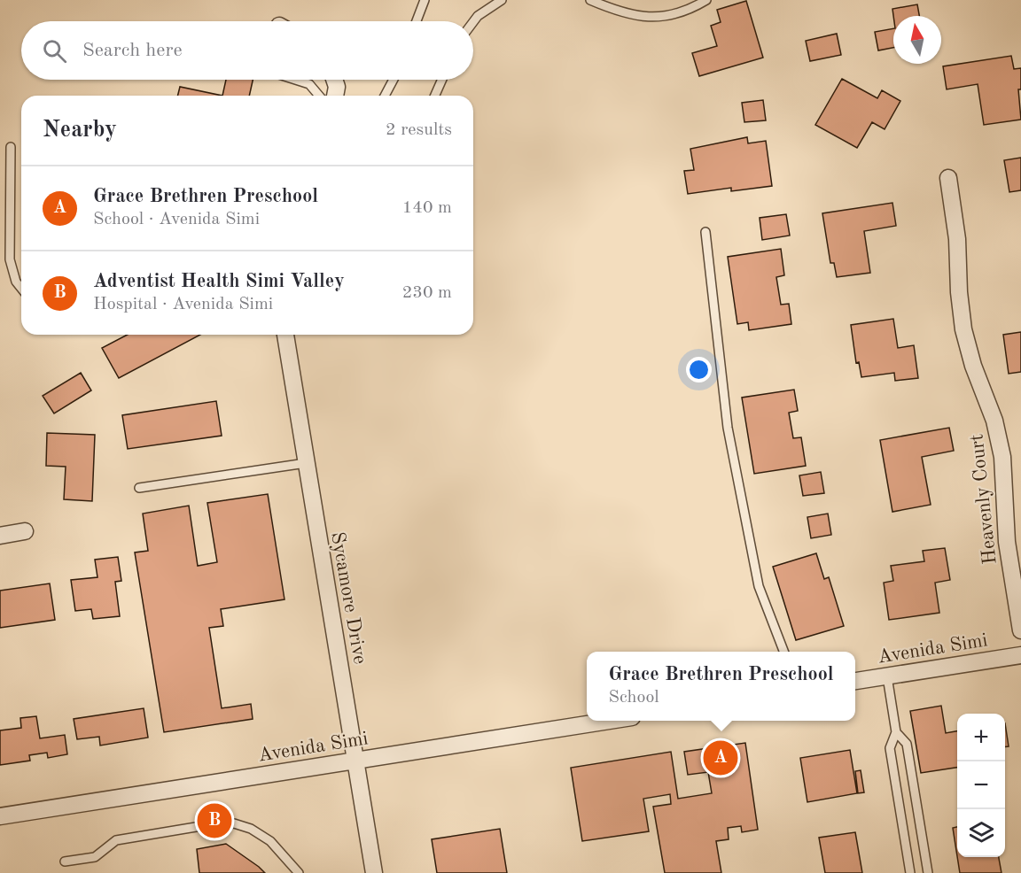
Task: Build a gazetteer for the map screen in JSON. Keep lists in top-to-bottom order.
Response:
{
  "streets": {
    "street": ["Heavenly Court", "Sycamore Drive", "Avenida Simi"]
  },
  "crossings": [
    ["Sycamore Drive", "Avenida Simi"]
  ],
  "north": "top",
  "page": {
    "search": "Search here",
    "heading": ["Nearby", "2 results"],
    "list": [
      {
        "mark": "A",
        "name": "Grace Brethren Preschool",
        "note": "School · Avenida Simi",
        "value": "140 m"
      },
      {
        "mark": "B",
        "name": "Adventist Health Simi Valley",
        "note": "Hospital · Avenida Simi",
        "value": "230 m"
      }
    ],
    "popup": ["Grace Brethren Preschool", "School"],
    "map_buttons": ["+", "−"],
    "pins": ["A", "B"]
  }
}
